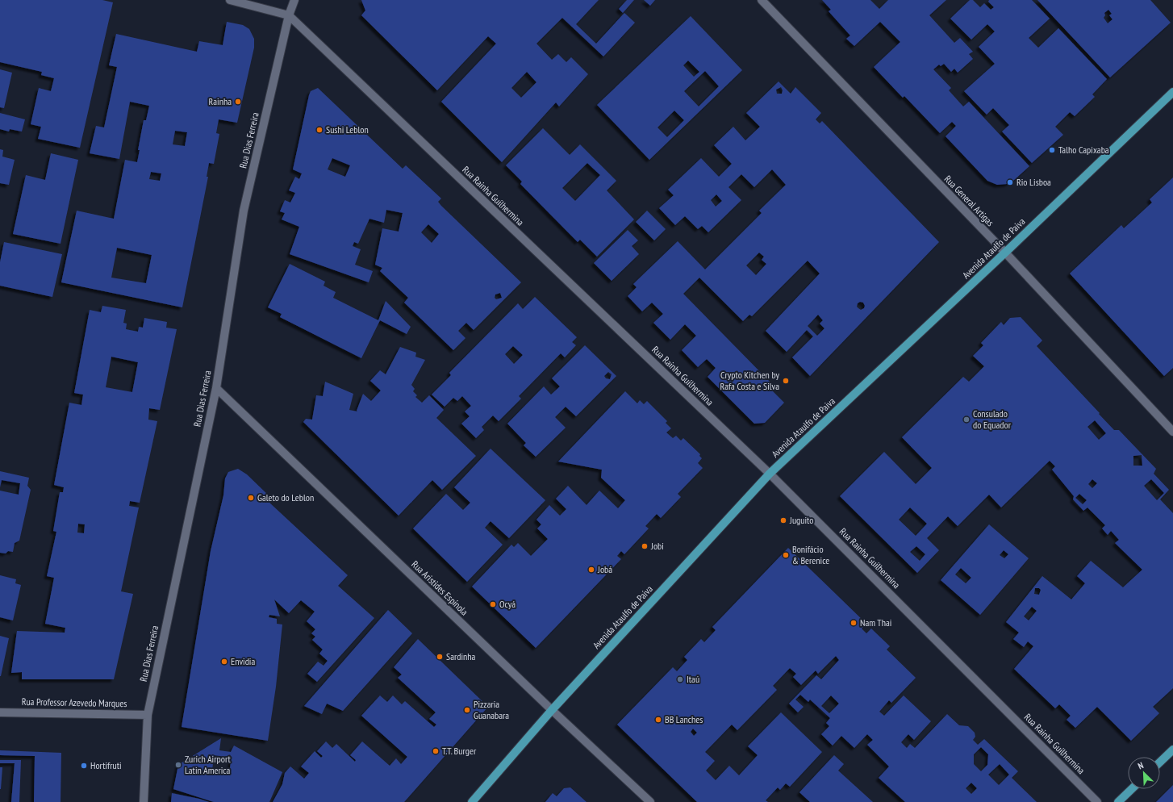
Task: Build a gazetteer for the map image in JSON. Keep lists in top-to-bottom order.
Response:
{
  "streets": {
    "main road": ["Avenida Ataulfo de Paiva"],
    "street": [
      "Rua Dias Ferreira",
      "Rua Rainha Guilhermina",
      "Rua General Artigas",
      "Rua Aristides Espínola",
      "Rua Professor Azevedo Marques"
    ]
  },
  "crossings": [
    ["Rua Dias Ferreira", "Rua Rainha Guilhermina"],
    ["Rua Dias Ferreira", "Rua Aristides Espínola"],
    ["Rua Dias Ferreira", "Rua Professor Azevedo Marques"],
    ["Rua Rainha Guilhermina", "Avenida Ataulfo de Paiva"],
    ["Rua General Artigas", "Avenida Ataulfo de Paiva"],
    ["Avenida Ataulfo de Paiva", "Rua Aristides Espínola"]
  ],
  "places": [
    "Rainha",
    "Sushi Leblon",
    "Talho Capixaba",
    "Rio Lisboa",
    "Crypto Kitchen by Rafa Costa e Silva",
    "Consulado do Equador",
    "Galeto do Leblon",
    "Juguito",
    "Jobi",
    "Bonifácio & Berenice",
    "Jobá",
    "Ocyá",
    "Nam Thai",
    "Sardinha",
    "Envidia",
    "Itaú",
    "Pizzaria Guanabara",
    "BB Lanches",
    "T.T. Burger",
    "Zurich Airport Latin America",
    "Hortifruti"
  ],
  "north": "top left"
}
